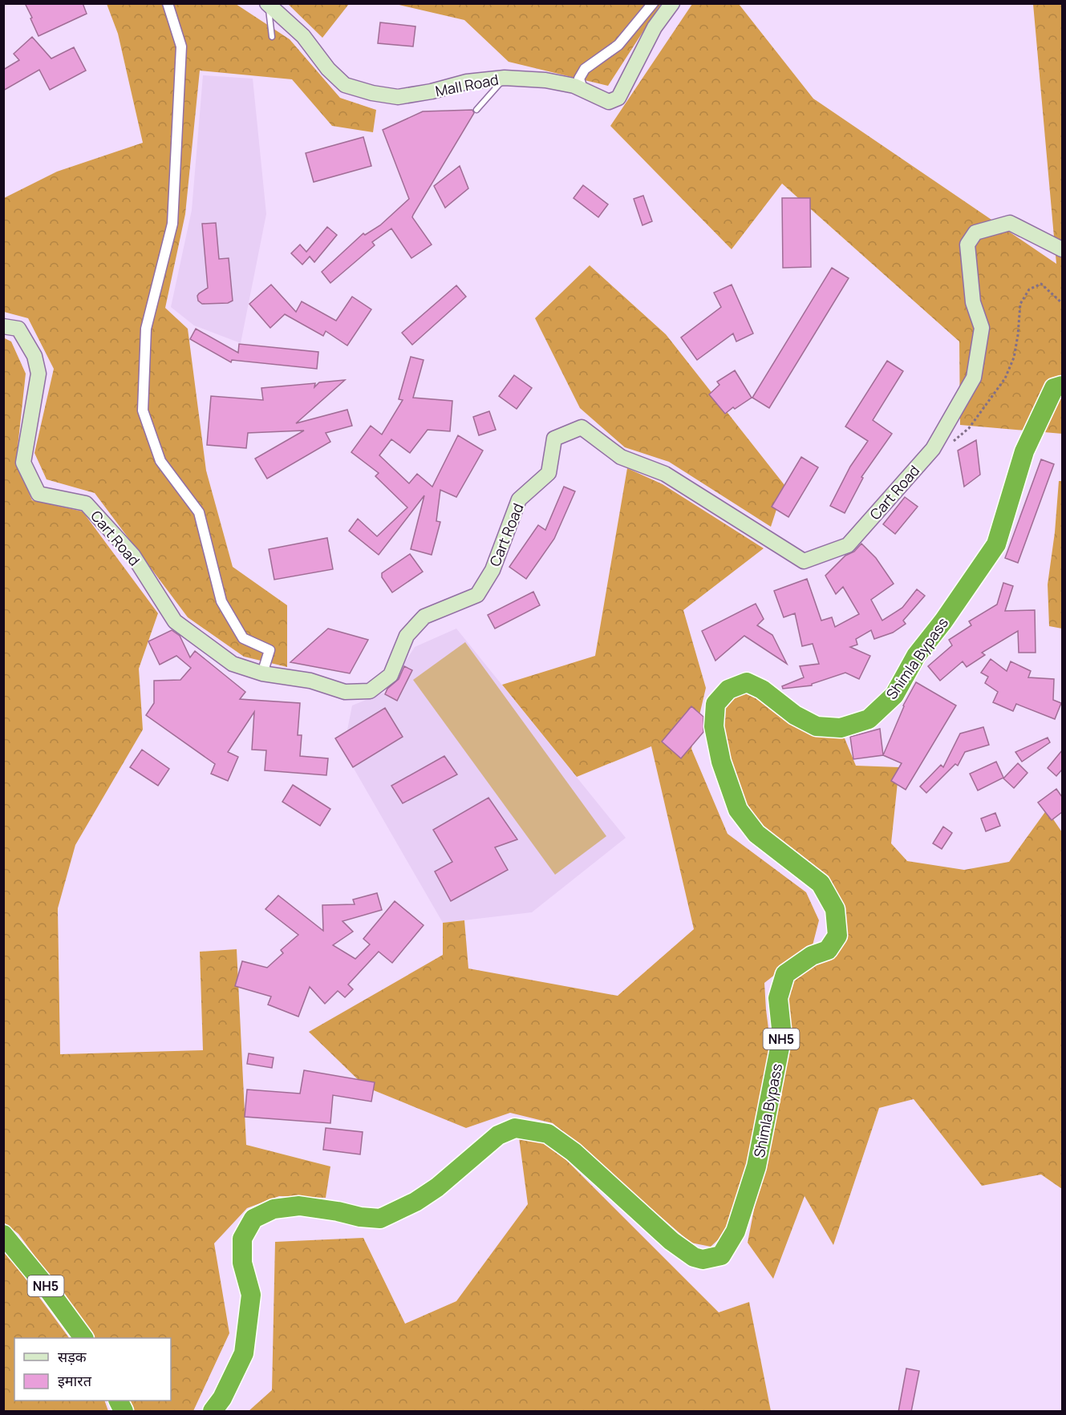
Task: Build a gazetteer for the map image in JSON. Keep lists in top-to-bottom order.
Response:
{
  "streets": {
    "highway": ["Shimla Bypass", "NH5"],
    "main road": ["Mall Road", "Cart Road"]
  },
  "legend": ["सड़क", "इमारत"]
}
